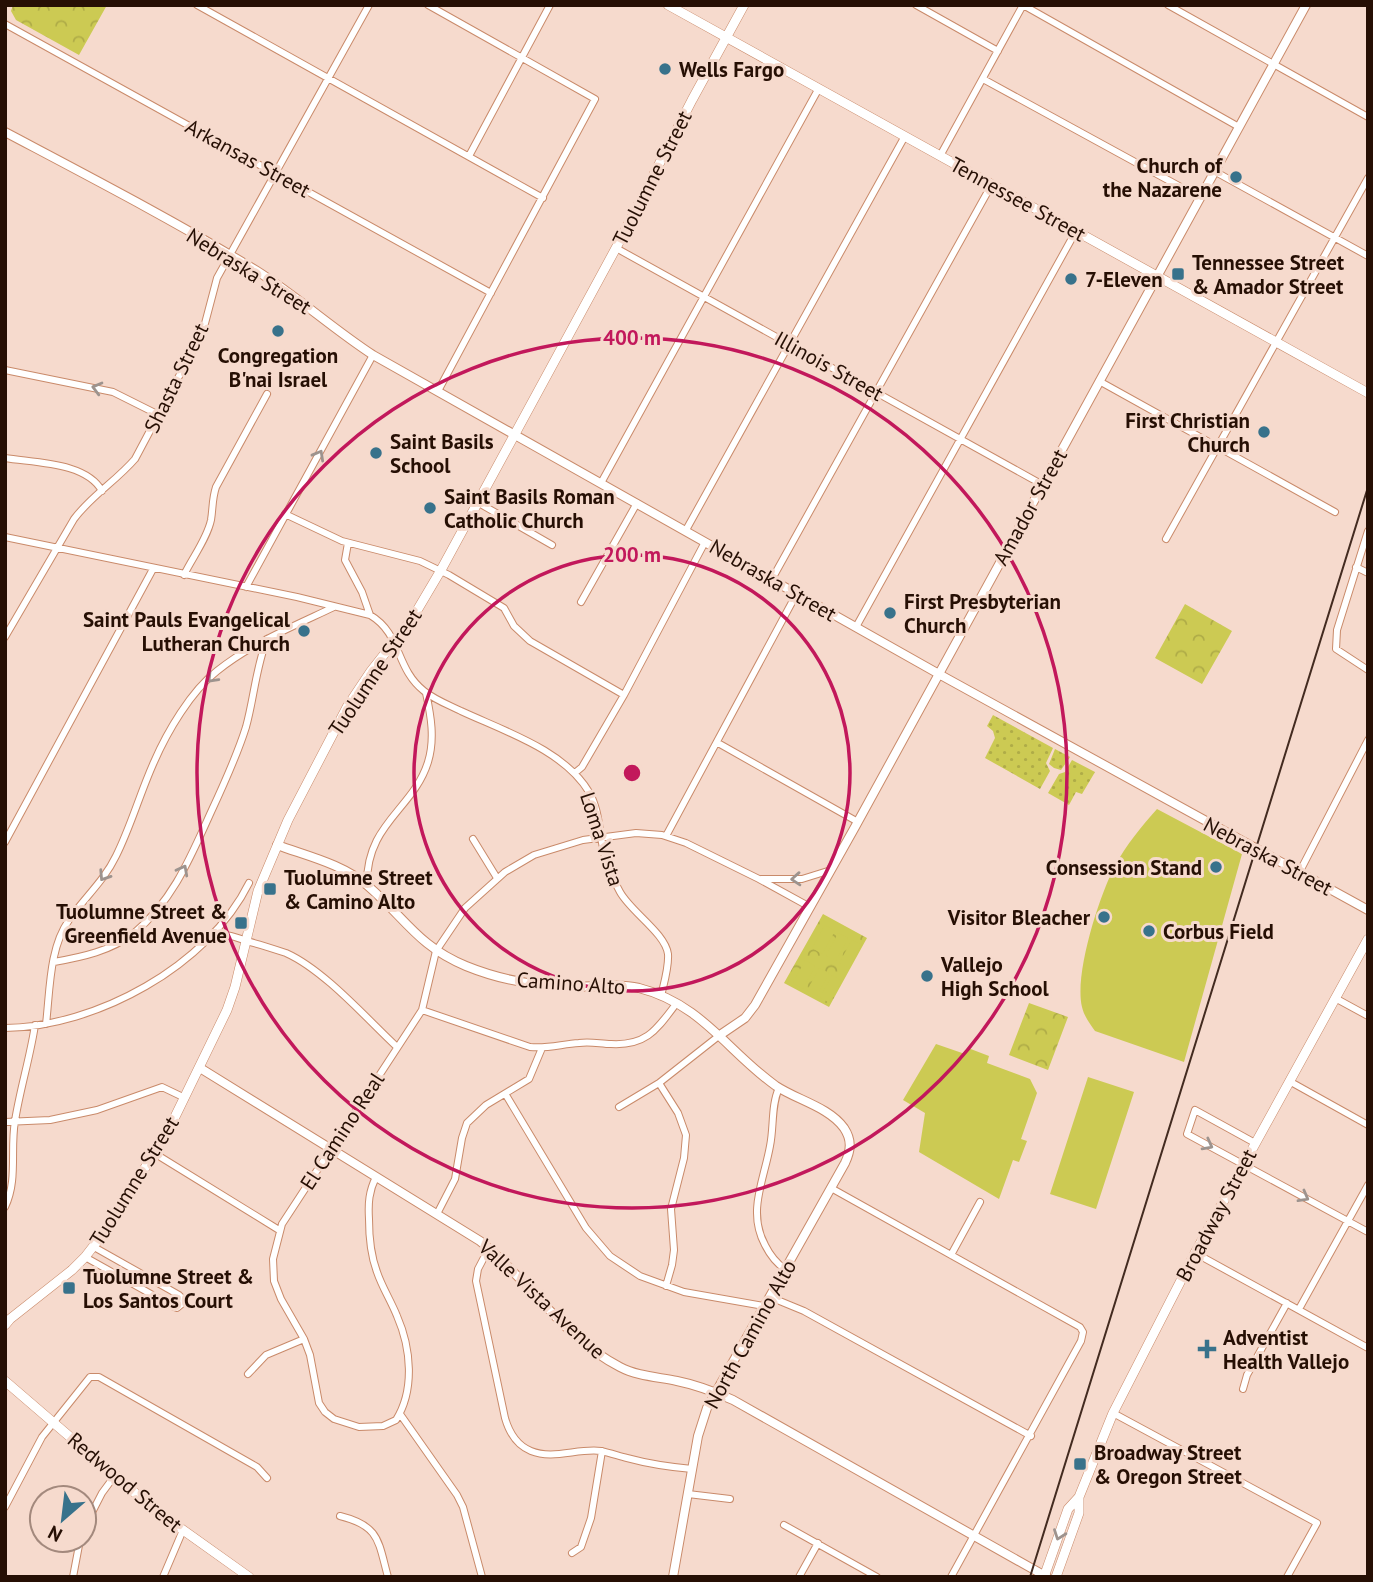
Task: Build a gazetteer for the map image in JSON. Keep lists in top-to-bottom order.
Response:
{
  "streets": {
    "main road": [
      "Tuolumne Street",
      "Tennessee Street",
      "Broadway Street",
      "Redwood Street"
    ],
    "street": [
      "Arkansas Street",
      "Nebraska Street",
      "Illinois Street",
      "Shasta Street",
      "Amador Street",
      "Loma Vista",
      "Camino Alto",
      "El Camino Real",
      "Valle Vista Avenue",
      "North Camino Alto"
    ]
  },
  "crossings": [
    ["Arkansas Street", "Shasta Street"],
    ["Tuolumne Street", "Tennessee Street"],
    ["Tuolumne Street", "Nebraska Street"],
    ["Tuolumne Street", "Illinois Street"],
    ["Tuolumne Street", "Loma Vista"],
    ["Tuolumne Street", "Camino Alto"],
    ["Tuolumne Street", "Valle Vista Avenue"],
    ["Tennessee Street", "Amador Street"],
    ["Nebraska Street", "Shasta Street"],
    ["Nebraska Street", "Amador Street"],
    ["Illinois Street", "Amador Street"],
    ["Amador Street", "Camino Alto"],
    ["Amador Street", "El Camino Real"],
    ["Loma Vista", "Camino Alto"],
    ["Loma Vista", "El Camino Real"],
    ["Camino Alto", "El Camino Real"],
    ["Camino Alto", "North Camino Alto"],
    ["El Camino Real", "Valle Vista Avenue"],
    ["Broadway Street", "Valle Vista Avenue"],
    ["Valle Vista Avenue", "North Camino Alto"]
  ],
  "places": {
    "other": [
      "Wells Fargo",
      "Church of the Nazarene",
      "7-Eleven",
      "Congregation B'nai Israel",
      "First Christian Church",
      "Saint Basils School",
      "Saint Basils Roman Catholic Church",
      "First Presbyterian Church",
      "Saint Pauls Evangelical Lutheran Church",
      "Consession Stand",
      "Visitor Bleacher",
      "Corbus Field",
      "Vallejo High School"
    ],
    "transit": [
      "Tennessee Street & Amador Street",
      "Tuolumne Street & Camino Alto",
      "Tuolumne Street & Greenfield Avenue",
      "Tuolumne Street & Los Santos Court",
      "Broadway Street & Oregon Street"
    ],
    "health": ["Adventist Health Vallejo"]
  },
  "north": "bottom left",
  "rings": ["400 m", "200 m"]
}
